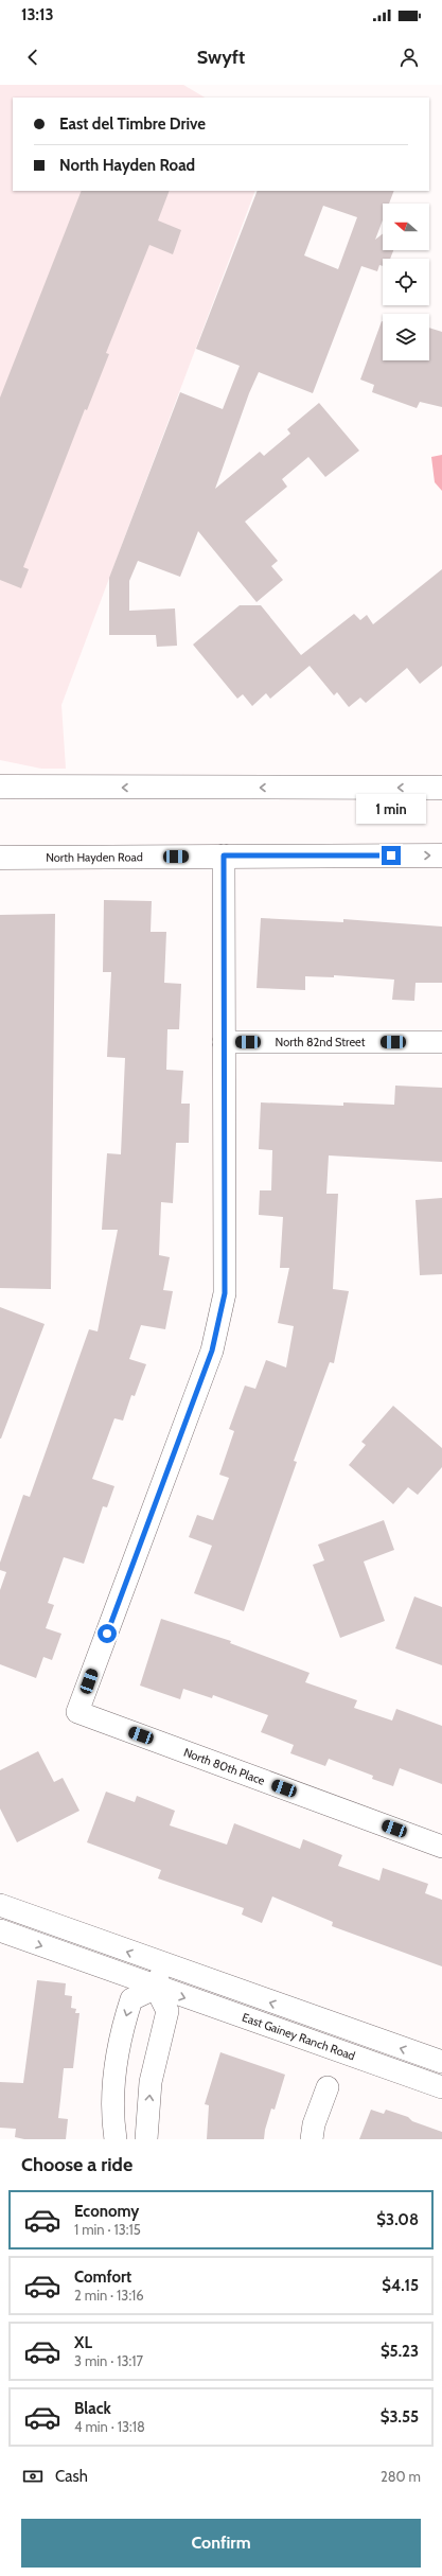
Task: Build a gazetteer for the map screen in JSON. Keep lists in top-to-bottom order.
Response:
{
  "streets": {
    "main road": ["North Hayden Road"],
    "street": ["North 82nd Street", "North 80th Place", "East Gainey Ranch Road"]
  },
  "crossings": [
    ["North 82nd Street", "North 80th Place"]
  ],
  "north": "left",
  "page": {
    "status": "13:13",
    "header": "Swyft",
    "banner": ["East del Timbre Drive", "North Hayden Road"],
    "bubble": "1 min",
    "heading": "Choose a ride",
    "list": [
      {
        "name": "Economy",
        "note": "1 min · 13:15",
        "value": "$3.08"
      },
      {
        "name": "Comfort",
        "note": "2 min · 13:16",
        "value": "$4.15"
      },
      {
        "name": "XL",
        "note": "3 min · 13:17",
        "value": "$5.23"
      },
      {
        "name": "Black",
        "note": "4 min · 13:18",
        "value": "$3.55"
      }
    ],
    "pay": ["Cash", "280 m"],
    "buttons": "Confirm"
  }
}
